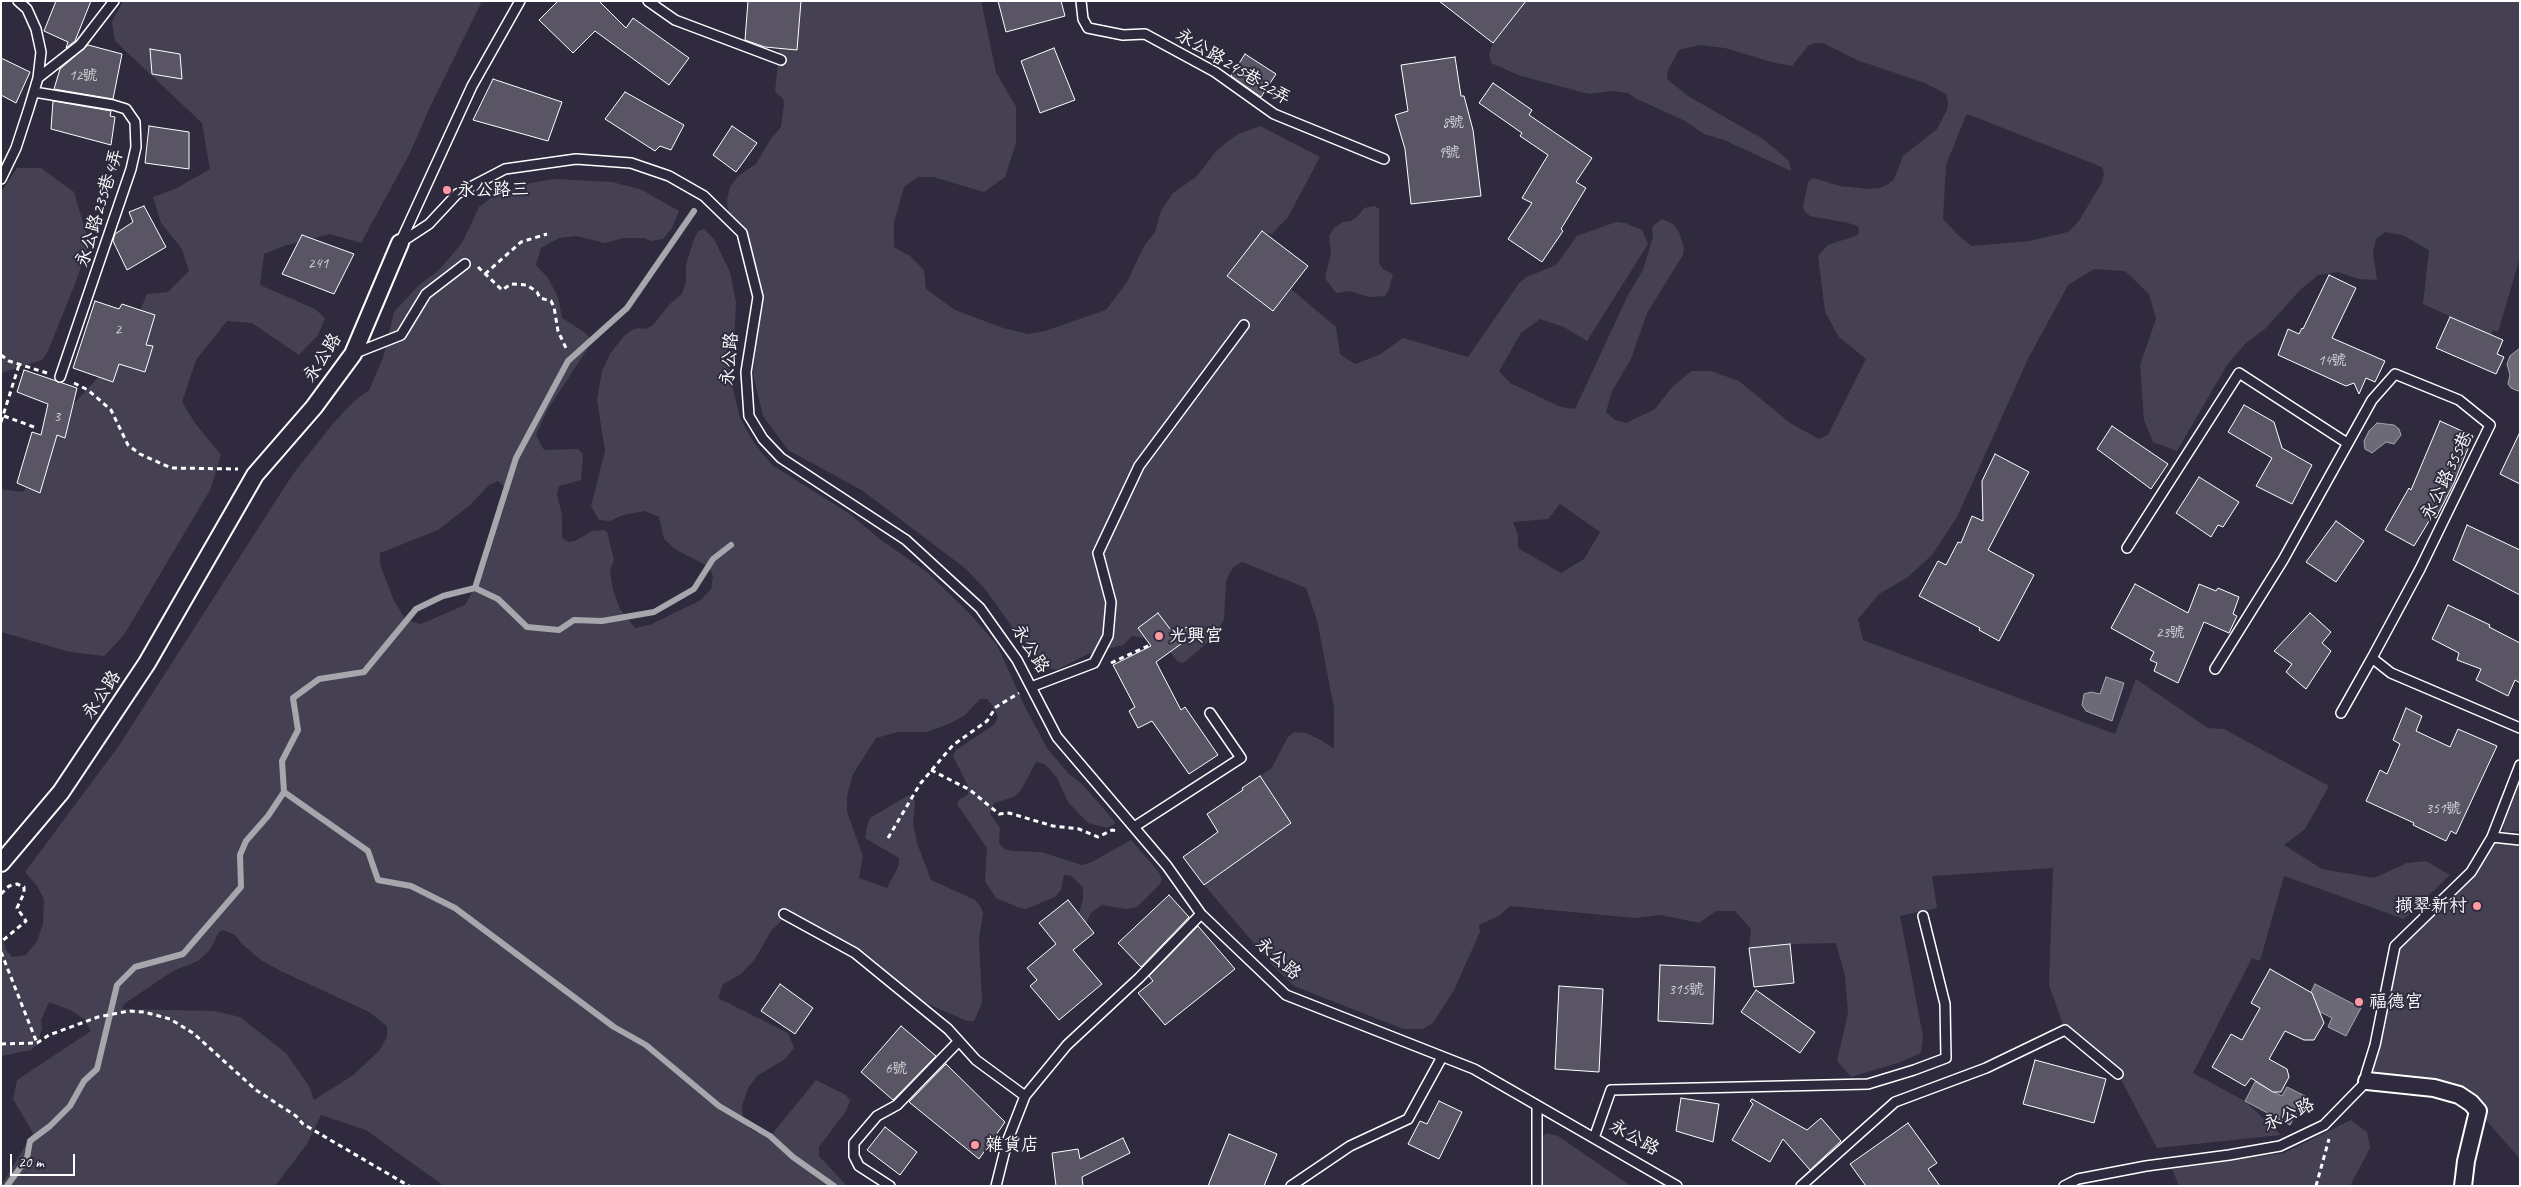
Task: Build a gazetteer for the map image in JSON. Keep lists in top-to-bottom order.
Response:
{
  "streets": {
    "street": ["永公路"],
    "lane": ["永公路245巷22弄", "永公路235巷4弄", "永公路355巷"]
  },
  "places": [
    "永公路三",
    "光興宮",
    "擷翠新村",
    "福德宮",
    "雜貨店"
  ],
  "house_numbers": [
    "12號",
    "8號",
    "9號",
    "241",
    "2",
    "14號",
    "3",
    "23號",
    "351號",
    "315號",
    "6號"
  ],
  "scale_bar": "20 m"
}
